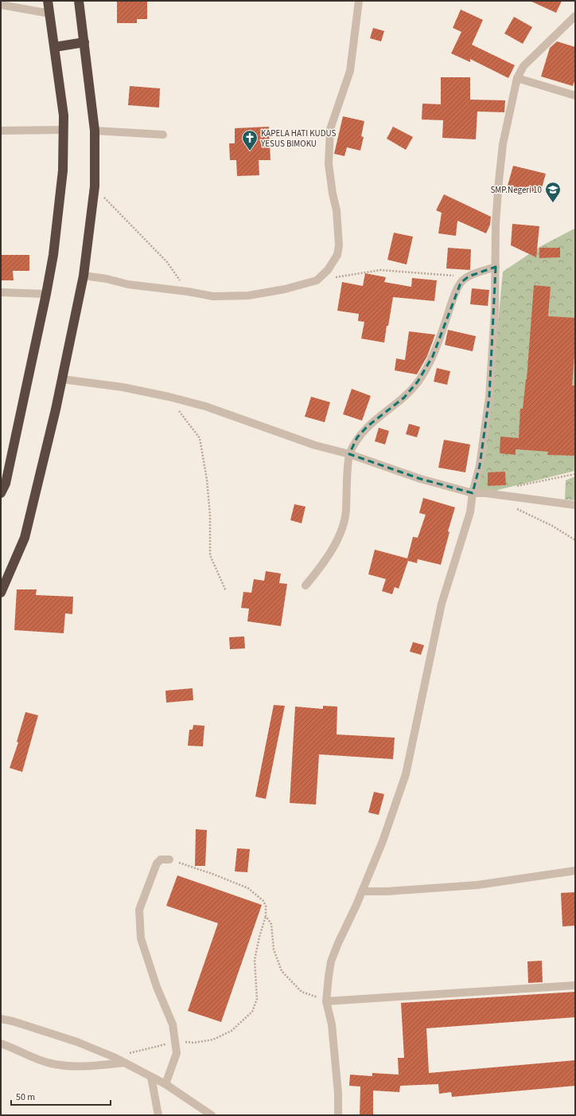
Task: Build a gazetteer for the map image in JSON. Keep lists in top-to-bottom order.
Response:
{
  "places": {
    "church": ["KAPELA HATI KUDUS YESUS BIMOKU"],
    "school or university": ["SMP.Negeri 10"]
  },
  "scale_bar": "50 m"
}
